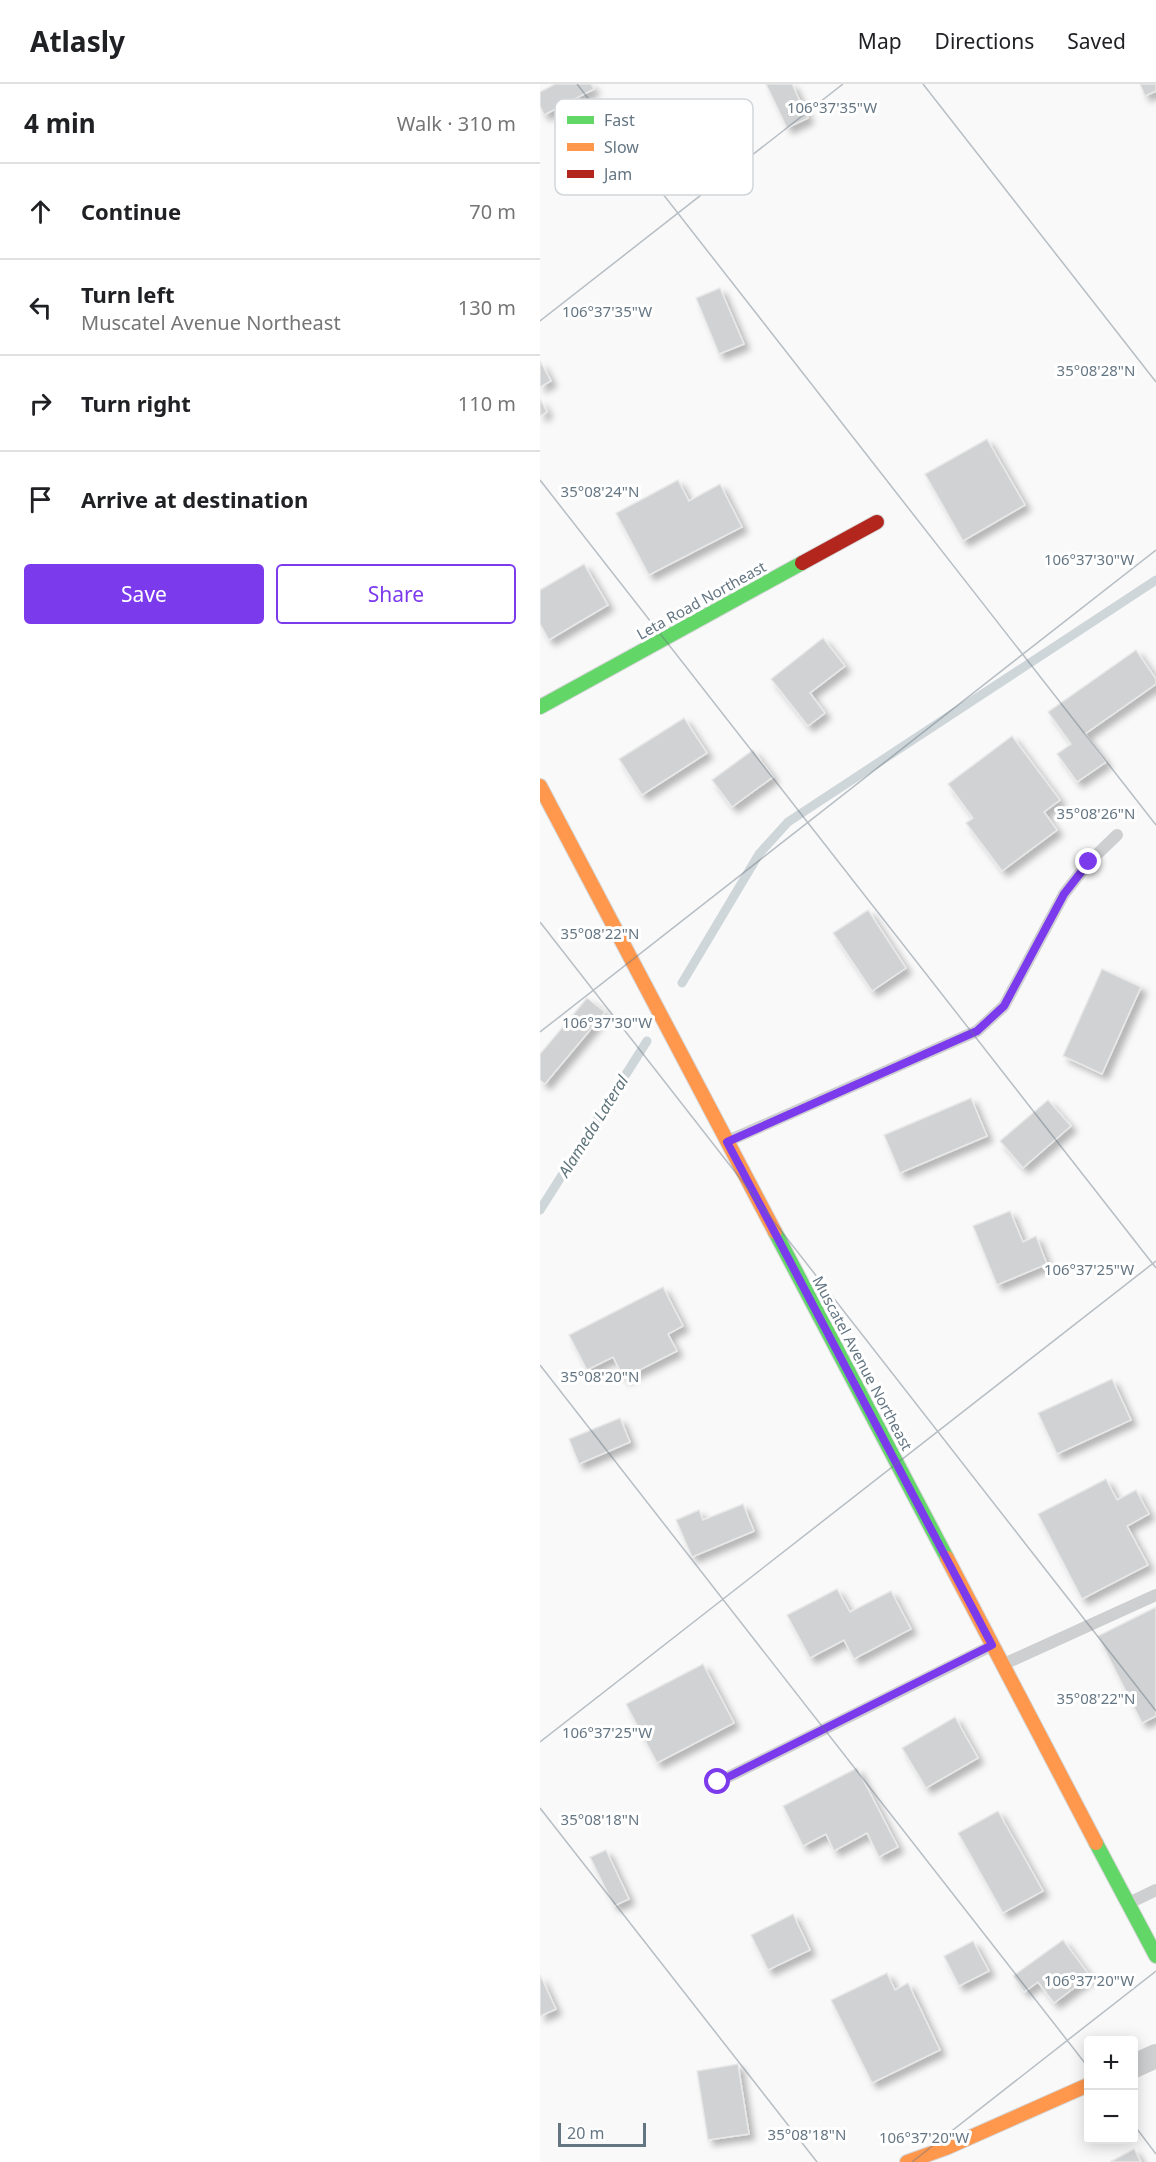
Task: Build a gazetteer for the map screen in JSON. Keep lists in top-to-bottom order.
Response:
{
  "streets": {
    "street": ["Leta Road Northeast", "Muscatel Avenue Northeast"]
  },
  "water": ["Alameda Lateral"],
  "legend": ["Fast", "Slow", "Jam"],
  "scale_bar": "20 m",
  "page": {
    "header": "Atlasly",
    "nav": ["Map", "Directions", "Saved"],
    "heading": ["4 min", "Walk · 310 m"],
    "list": [
      ["Continue", "70 m"],
      ["Turn left", "Muscatel Avenue Northeast", "130 m"],
      ["Turn right", "110 m"],
      "Arrive at destination"
    ],
    "buttons": ["Save", "Share"],
    "map_buttons": ["+", "−"],
    "scale": "20 m"
  },
  "coordinates": [
    "106°37'35\"W",
    "35°08'28\"N",
    "35°08'24\"N",
    "106°37'30\"W",
    "35°08'26\"N",
    "35°08'22\"N",
    "106°37'25\"W",
    "35°08'20\"N",
    "35°08'18\"N",
    "106°37'20\"W"
  ]
}
